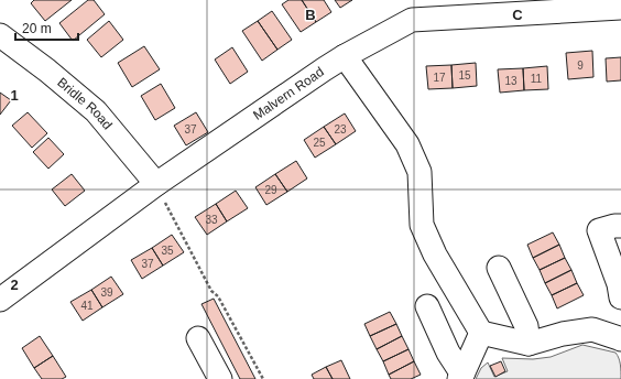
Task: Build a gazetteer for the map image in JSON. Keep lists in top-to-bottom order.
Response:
{
  "streets": {
    "street": ["Malvern Road", "Bridle Road"]
  },
  "crossings": [
    ["Malvern Road", "Bridle Road"]
  ],
  "house_numbers": [
    "9",
    "15",
    "17",
    "11",
    "13",
    "37",
    "23",
    "25",
    "29",
    "33",
    "35",
    "37",
    "39",
    "41"
  ],
  "scale_bar": "20 m",
  "grid": {
    "columns": ["B", "C"],
    "rows": ["1", "2"]
  }
}
